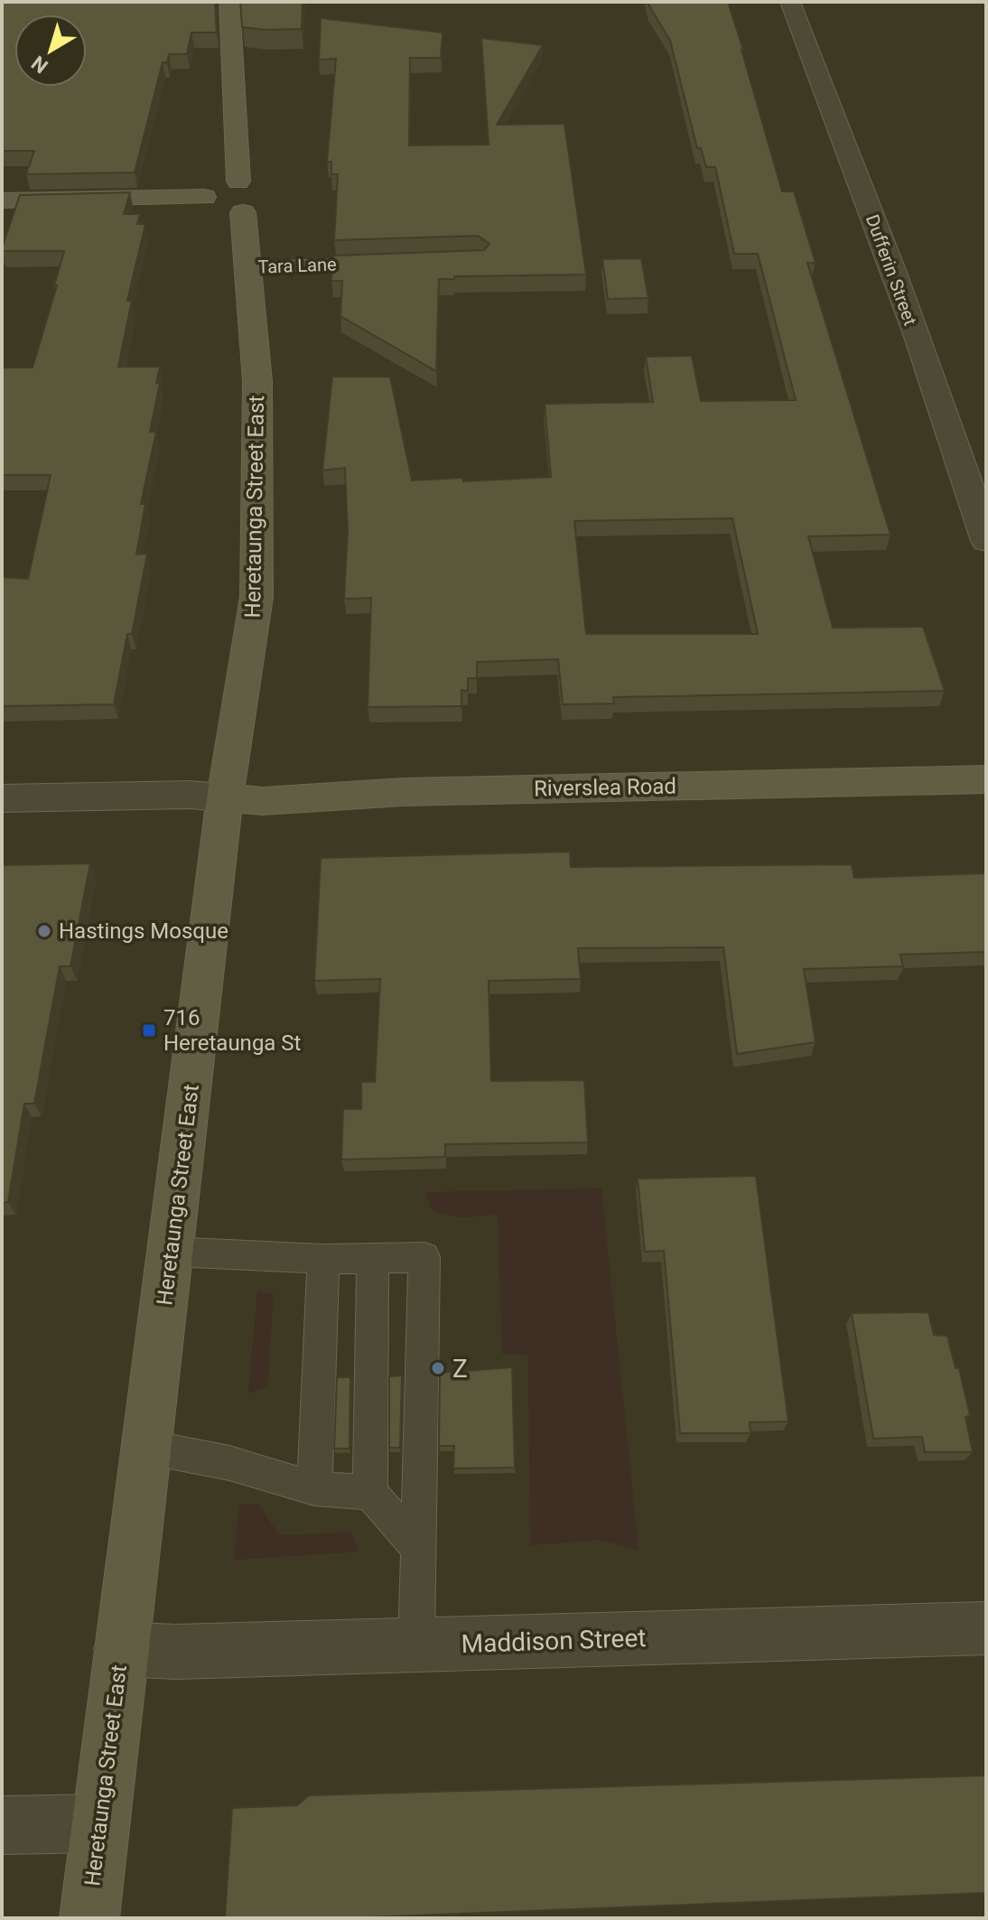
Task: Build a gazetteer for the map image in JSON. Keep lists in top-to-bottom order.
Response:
{
  "streets": {
    "main road": ["Heretaunga Street East", "Riverslea Road"],
    "street": ["Dufferin Street", "Maddison Street"],
    "lane": ["Tara Lane"]
  },
  "crossings": [
    ["Tara Lane", "Heretaunga Street East"],
    ["Heretaunga Street East", "Riverslea Road"],
    ["Heretaunga Street East", "Maddison Street"]
  ],
  "places": {
    "other": ["Hastings Mosque", "Z"],
    "transit": ["716 Heretaunga St"]
  },
  "north": "bottom left"
}
